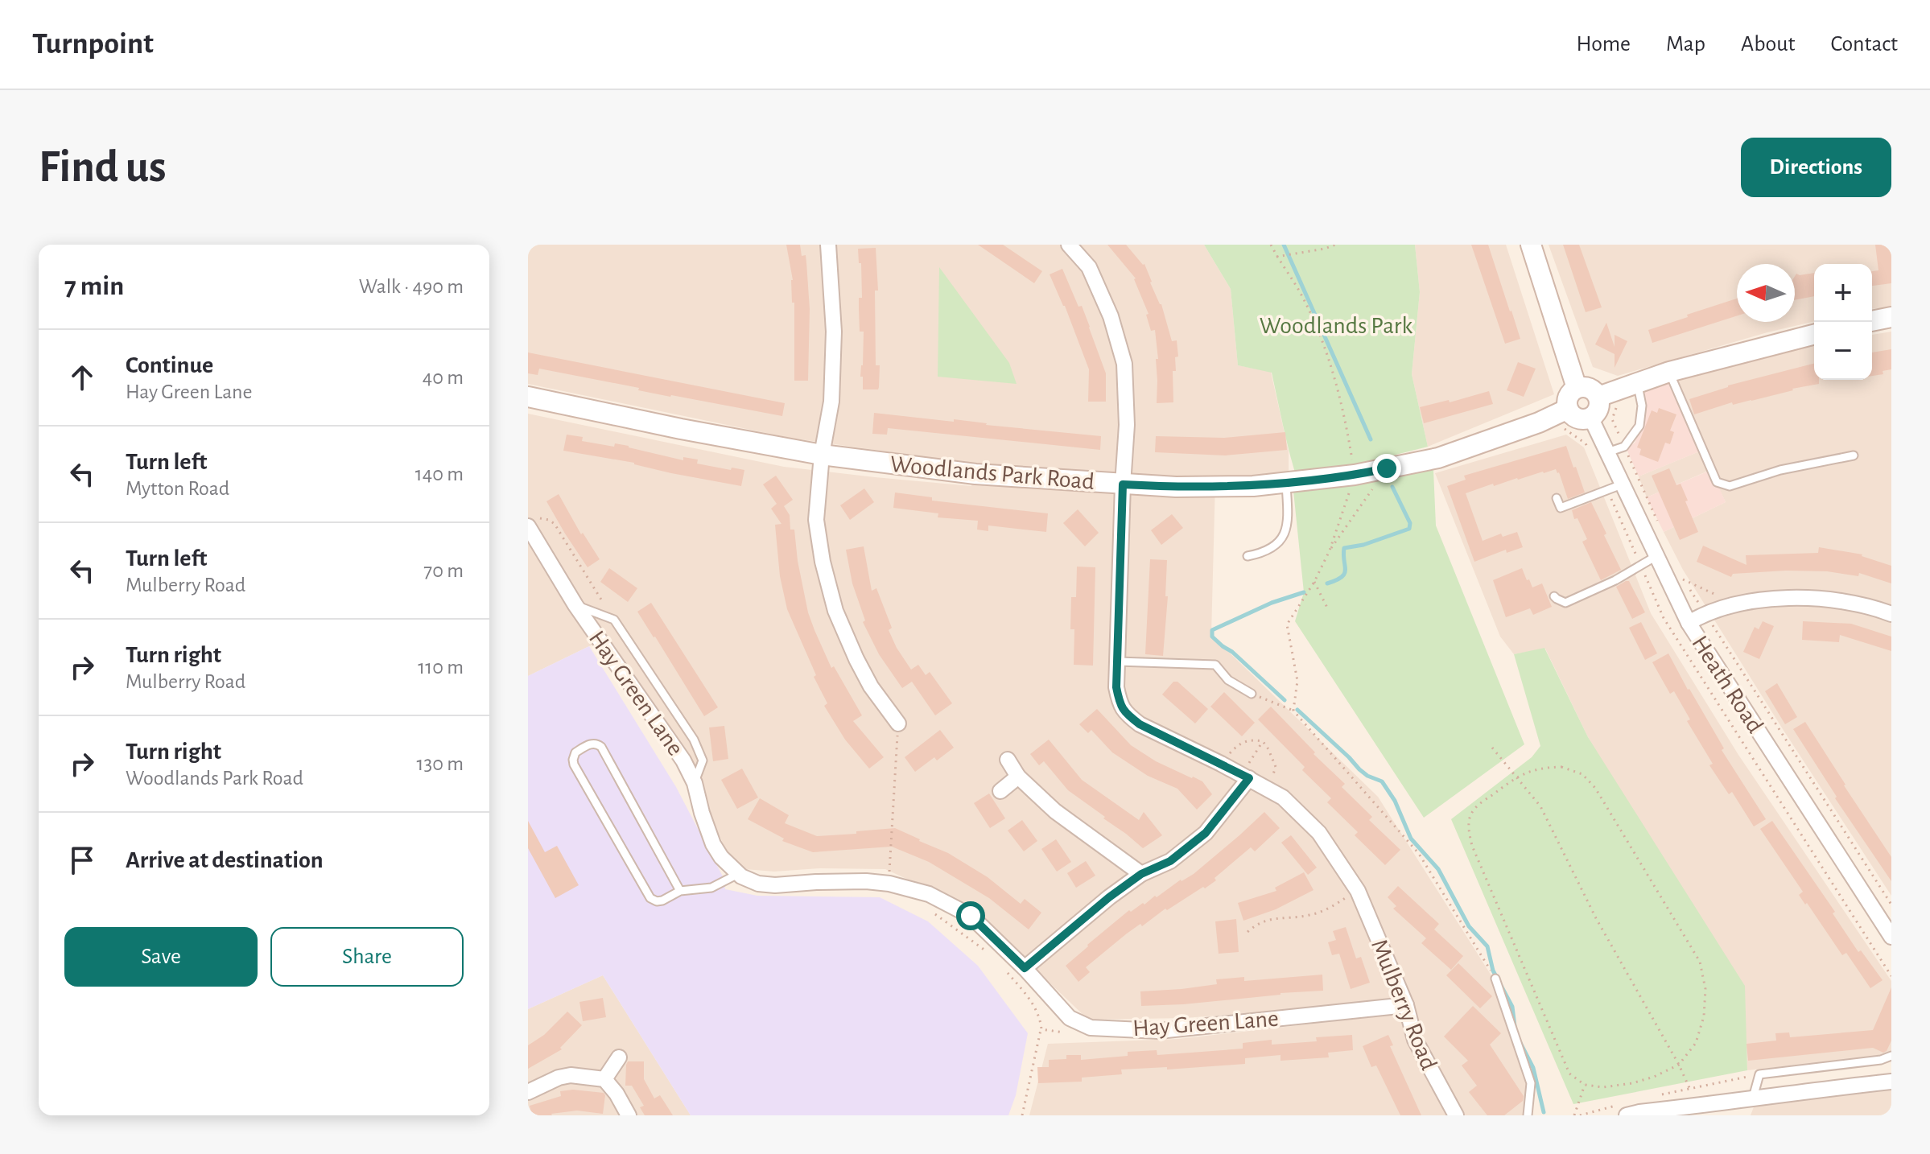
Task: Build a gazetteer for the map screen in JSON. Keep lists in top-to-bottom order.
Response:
{
  "streets": {
    "street": [
      "Woodlands Park Road",
      "Heath Road",
      "Hay Green Lane",
      "Mulberry Road"
    ]
  },
  "crossings": [
    ["Woodlands Park Road", "Heath Road"],
    ["Woodlands Park Road", "Mulberry Road"],
    ["Hay Green Lane", "Mulberry Road"]
  ],
  "parks": ["Woodlands Park"],
  "north": "left",
  "page": {
    "header": "Turnpoint",
    "nav": [
      "Home",
      "Map",
      "About",
      "Contact"
    ],
    "buttons": [
      "Directions",
      ["Save", "Share"]
    ],
    "title": "Find us",
    "heading": ["7 min", "Walk · 490 m"],
    "map_buttons": ["+", "−"],
    "list": [
      ["Continue", "Hay Green Lane", "40 m"],
      ["Turn left", "Mytton Road", "140 m"],
      ["Turn left", "Mulberry Road", "70 m"],
      ["Turn right", "Mulberry Road", "110 m"],
      ["Turn right", "Woodlands Park Road", "130 m"],
      "Arrive at destination"
    ]
  }
}
